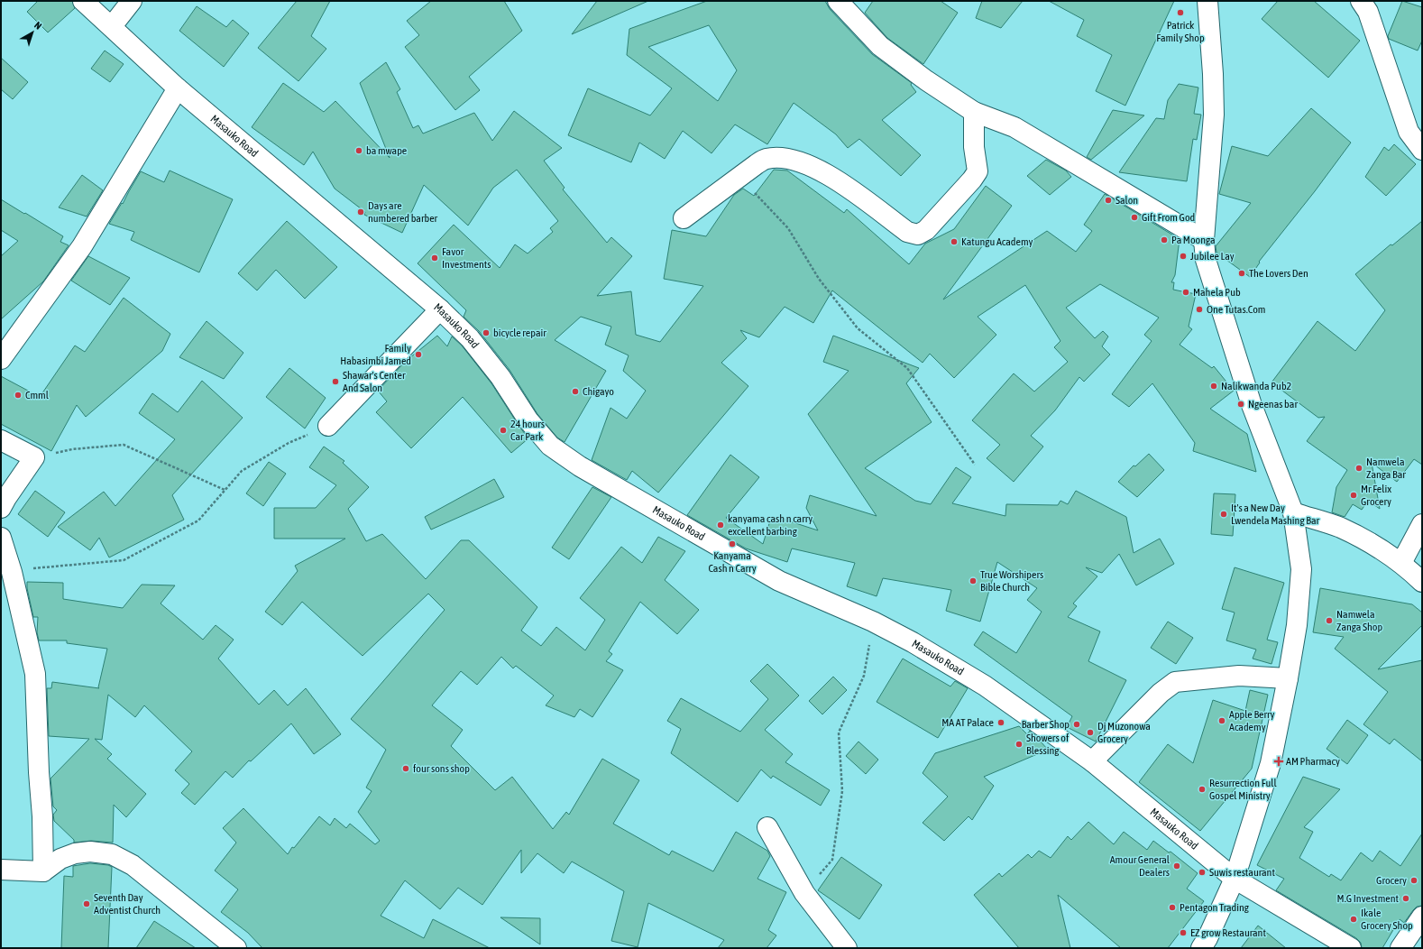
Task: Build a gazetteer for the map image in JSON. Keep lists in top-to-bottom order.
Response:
{
  "streets": {
    "street": ["Masauko Road"]
  },
  "places": {
    "other": [
      "Patrick Family Shop",
      "ba mwape",
      "Salon",
      "Days are numbered barber",
      "Gift From God",
      "Pa Moonga",
      "Katungu Academy",
      "Jubilee Lay",
      "Favor Investments",
      "The Lovers Den",
      "Mahela Pub",
      "One Tutas.Com",
      "bicycle repair",
      "Family Habasimbi Jamed",
      "Shawar's Center And Salon",
      "Nalikwanda Pub2",
      "Chigayo",
      "Cmml",
      "Ngeenas bar",
      "24 hours Car Park",
      "Namwela Zanga Bar",
      "Mr Felix Grocery",
      "It's a New Day Lwendela Mashing Bar",
      "kanyama cash n carry excellent barbing",
      "Kanyama Cash n Carry",
      "True Worshipers Bible Church",
      "Namwela Zanga Shop",
      "Apple Berry Academy",
      "MA AT Palace",
      "Barber Shop",
      "Dj Muzonowa Grocery",
      "Showers of Blessing",
      "four sons shop",
      "Resurrection Full Gospel Ministry",
      "Amour General Dealers",
      "Suwis restaurant",
      "Grocery",
      "M.G Investment",
      "Seventh Day Adventist Church",
      "Pentagon Trading",
      "Ikale Grocery Shop",
      "EZ grow Restaurant"
    ],
    "health": ["AM Pharmacy"]
  },
  "north": "top right"
}
